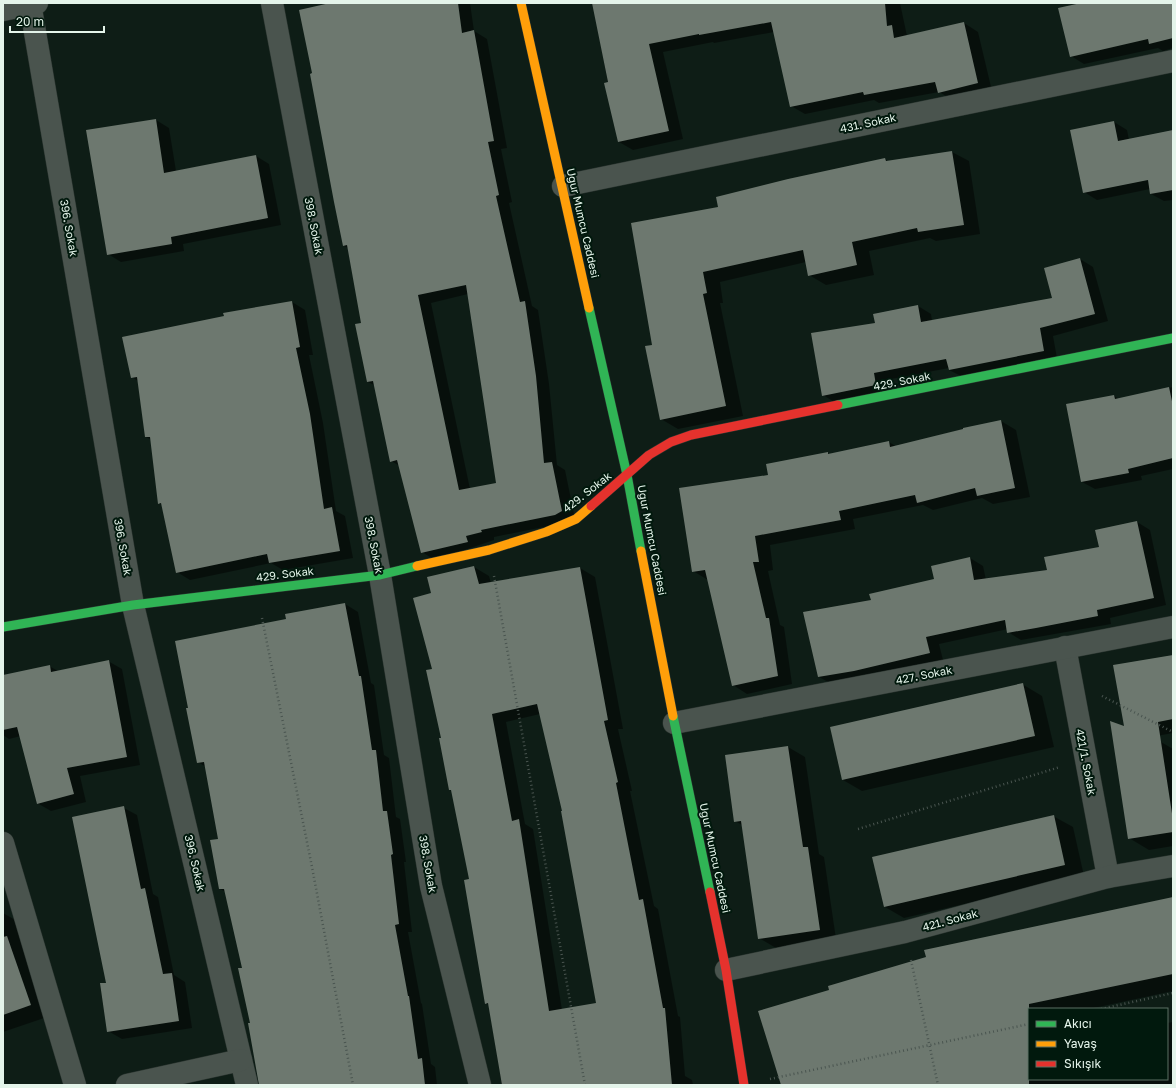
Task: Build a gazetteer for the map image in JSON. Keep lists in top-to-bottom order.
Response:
{
  "streets": {
    "street": [
      "431. Sokak",
      "Uğur Mumcu Caddesi",
      "398. Sokak",
      "396. Sokak",
      "429. Sokak",
      "427. Sokak",
      "421/1. Sokak",
      "421. Sokak"
    ]
  },
  "crossings": [
    ["431. Sokak", "Uğur Mumcu Caddesi"],
    ["Uğur Mumcu Caddesi", "429. Sokak"],
    ["Uğur Mumcu Caddesi", "427. Sokak"],
    ["Uğur Mumcu Caddesi", "421. Sokak"],
    ["398. Sokak", "429. Sokak"],
    ["396. Sokak", "429. Sokak"],
    ["427. Sokak", "421/1. Sokak"],
    ["421/1. Sokak", "421. Sokak"]
  ],
  "legend": ["Akıcı", "Yavaş", "Sıkışık"],
  "scale_bar": "20 m"
}
